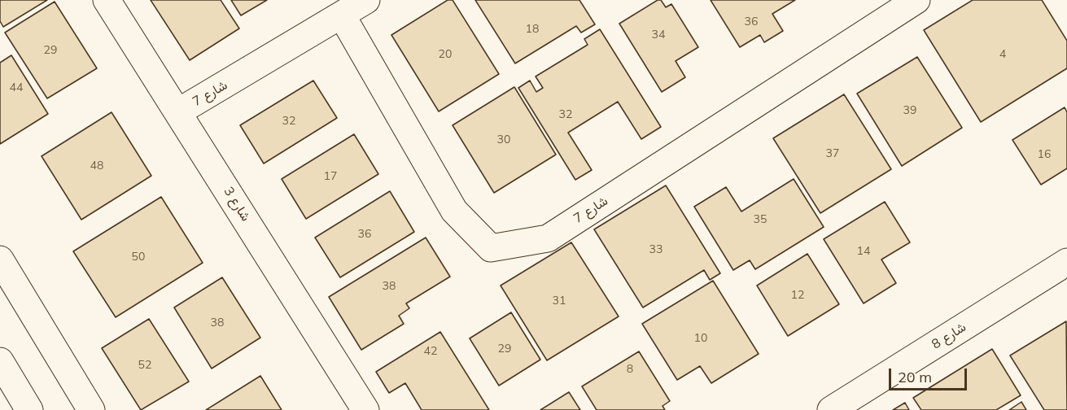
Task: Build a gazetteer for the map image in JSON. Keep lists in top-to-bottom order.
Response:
{
  "streets": {
    "street": ["شارع 7", "شارع 3", "شارع 8"]
  },
  "crossings": [
    ["شارع 7", "شارع 3"]
  ],
  "house_numbers": [
    "36",
    "18",
    "34",
    "29",
    "20",
    "4",
    "44",
    "39",
    "32",
    "32",
    "30",
    "37",
    "16",
    "48",
    "17",
    "35",
    "36",
    "33",
    "14",
    "50",
    "38",
    "12",
    "31",
    "38",
    "10",
    "29",
    "42",
    "52",
    "8"
  ],
  "scale_bar": "20 m"
}
